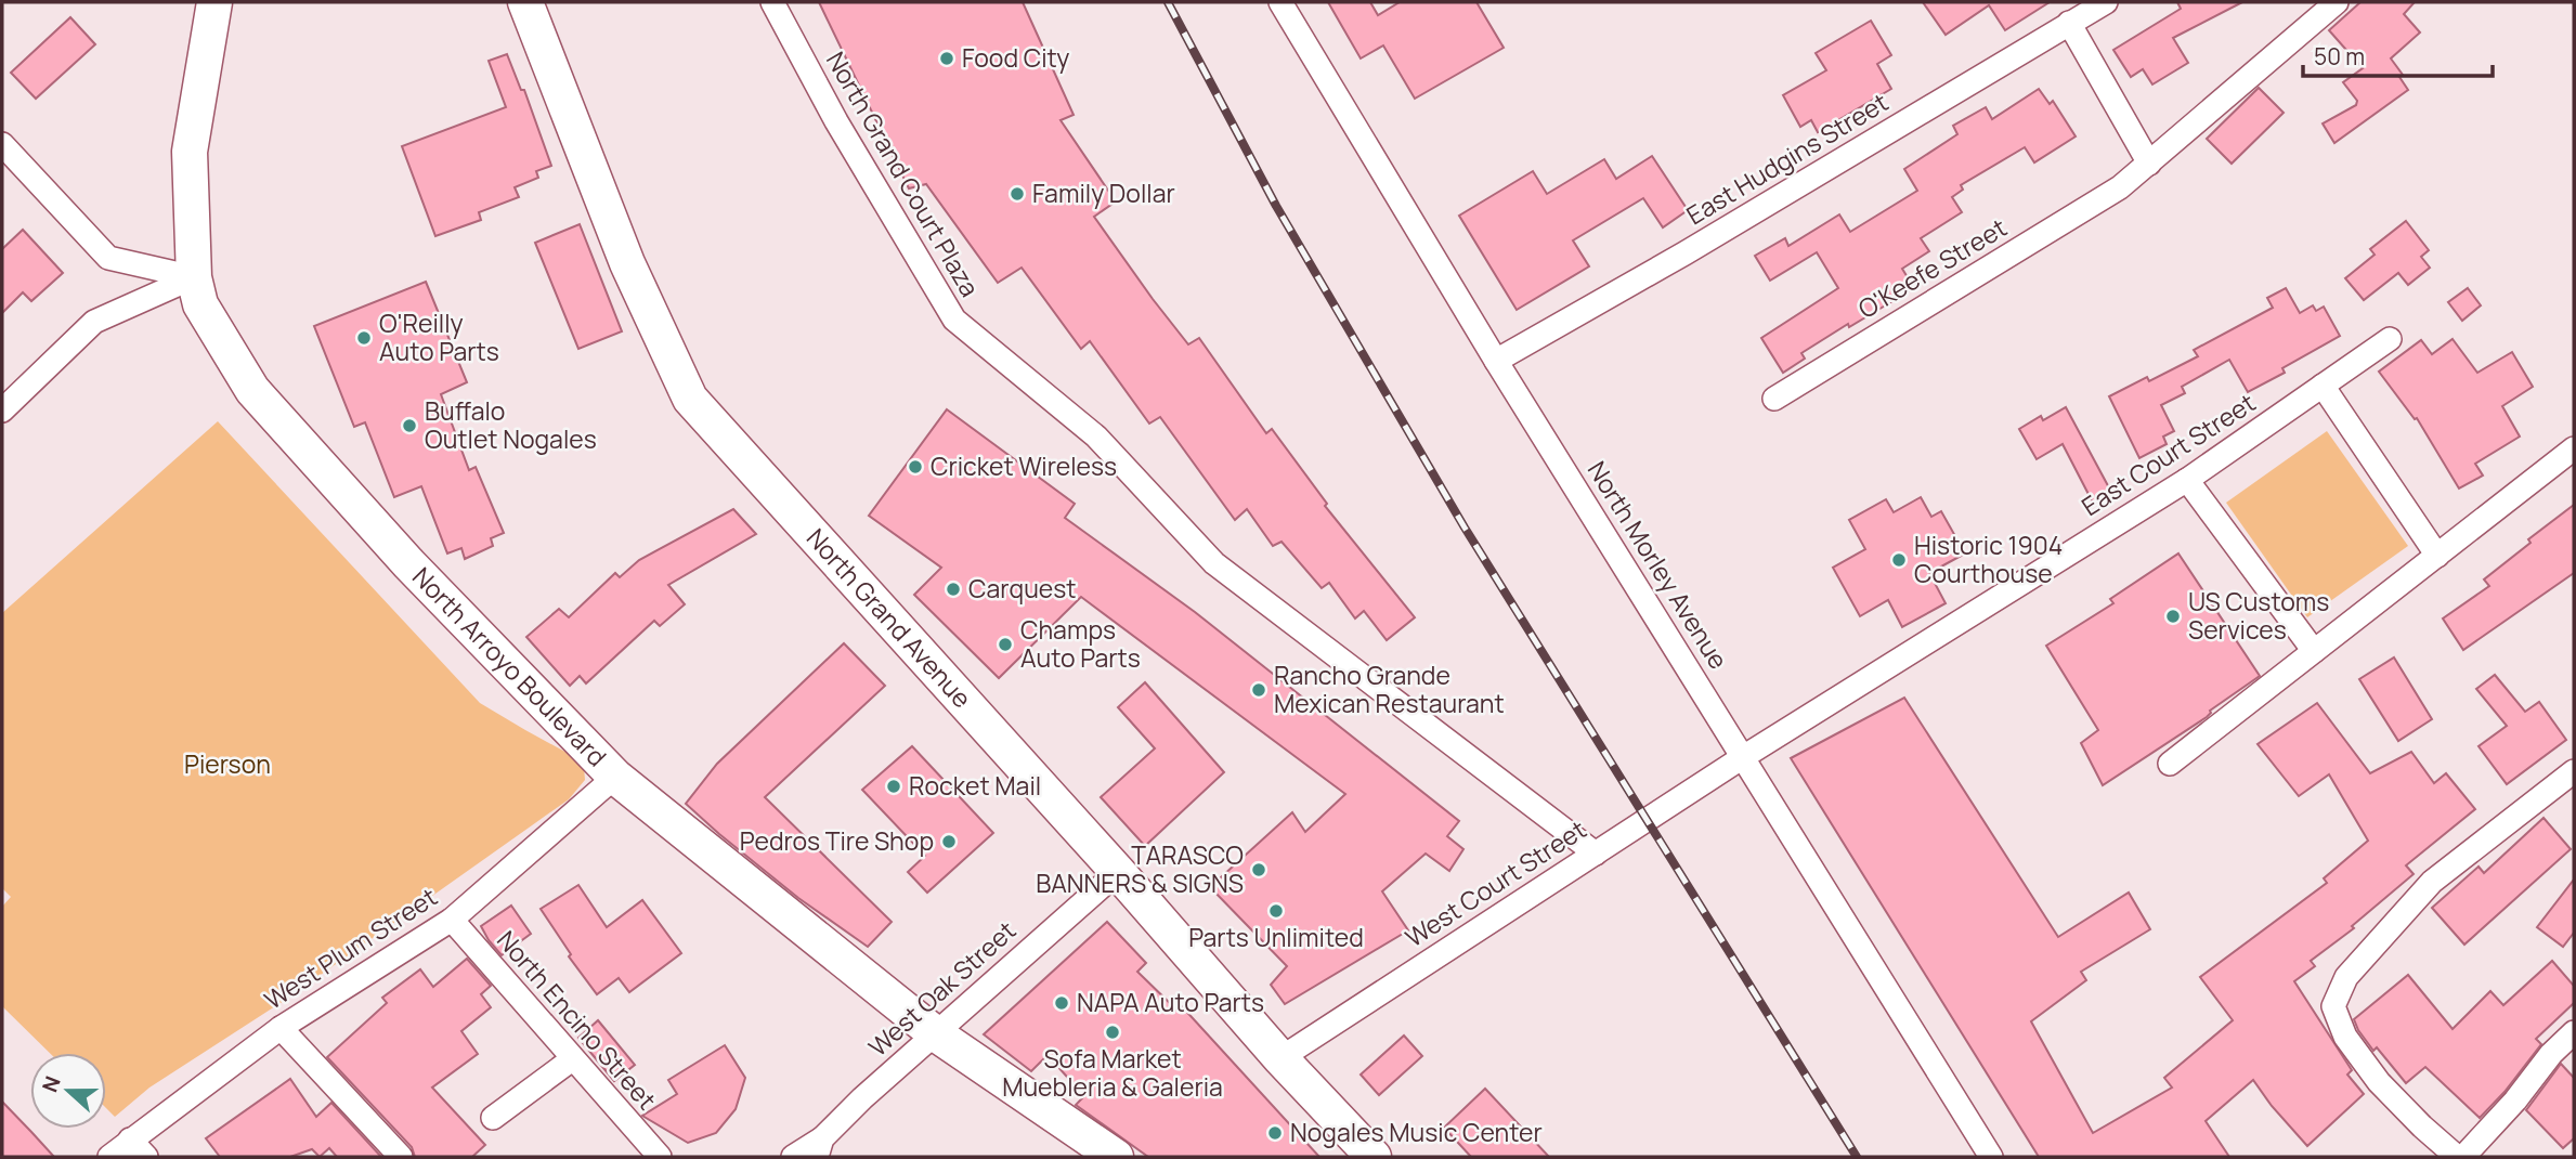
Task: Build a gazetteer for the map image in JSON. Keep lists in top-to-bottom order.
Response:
{
  "streets": {
    "main road": ["North Grand Avenue", "North Arroyo Boulevard"],
    "street": [
      "East Hudgins Street",
      "North Grand Court Plaza",
      "O'Keefe Street",
      "East Court Street",
      "North Morley Avenue",
      "West Court Street",
      "West Plum Street",
      "West Oak Street",
      "North Encino Street"
    ]
  },
  "crossings": [
    ["East Hudgins Street", "North Morley Avenue"],
    ["North Grand Court Plaza", "West Court Street"],
    ["East Court Street", "North Morley Avenue"],
    ["East Court Street", "West Court Street"],
    ["North Morley Avenue", "West Court Street"],
    ["North Grand Avenue", "West Court Street"],
    ["North Grand Avenue", "West Oak Street"],
    ["North Arroyo Boulevard", "West Plum Street"],
    ["North Arroyo Boulevard", "West Oak Street"],
    ["West Plum Street", "North Encino Street"]
  ],
  "parks": ["Pierson"],
  "places": [
    "Food City",
    "Family Dollar",
    "O'Reilly Auto Parts",
    "Buffalo Outlet Nogales",
    "Cricket Wireless",
    "Historic 1904 Courthouse",
    "Carquest",
    "US Customs Services",
    "Champs Auto Parts",
    "Rancho Grande Mexican Restaurant",
    "Rocket Mail",
    "Pedros Tire Shop",
    "TARASCO BANNERS & SIGNS",
    "Parts Unlimited",
    "NAPA Auto Parts",
    "Sofa Market Muebleria & Galeria",
    "Nogales Music Center"
  ],
  "scale_bar": "50 m",
  "north": "left"
}
